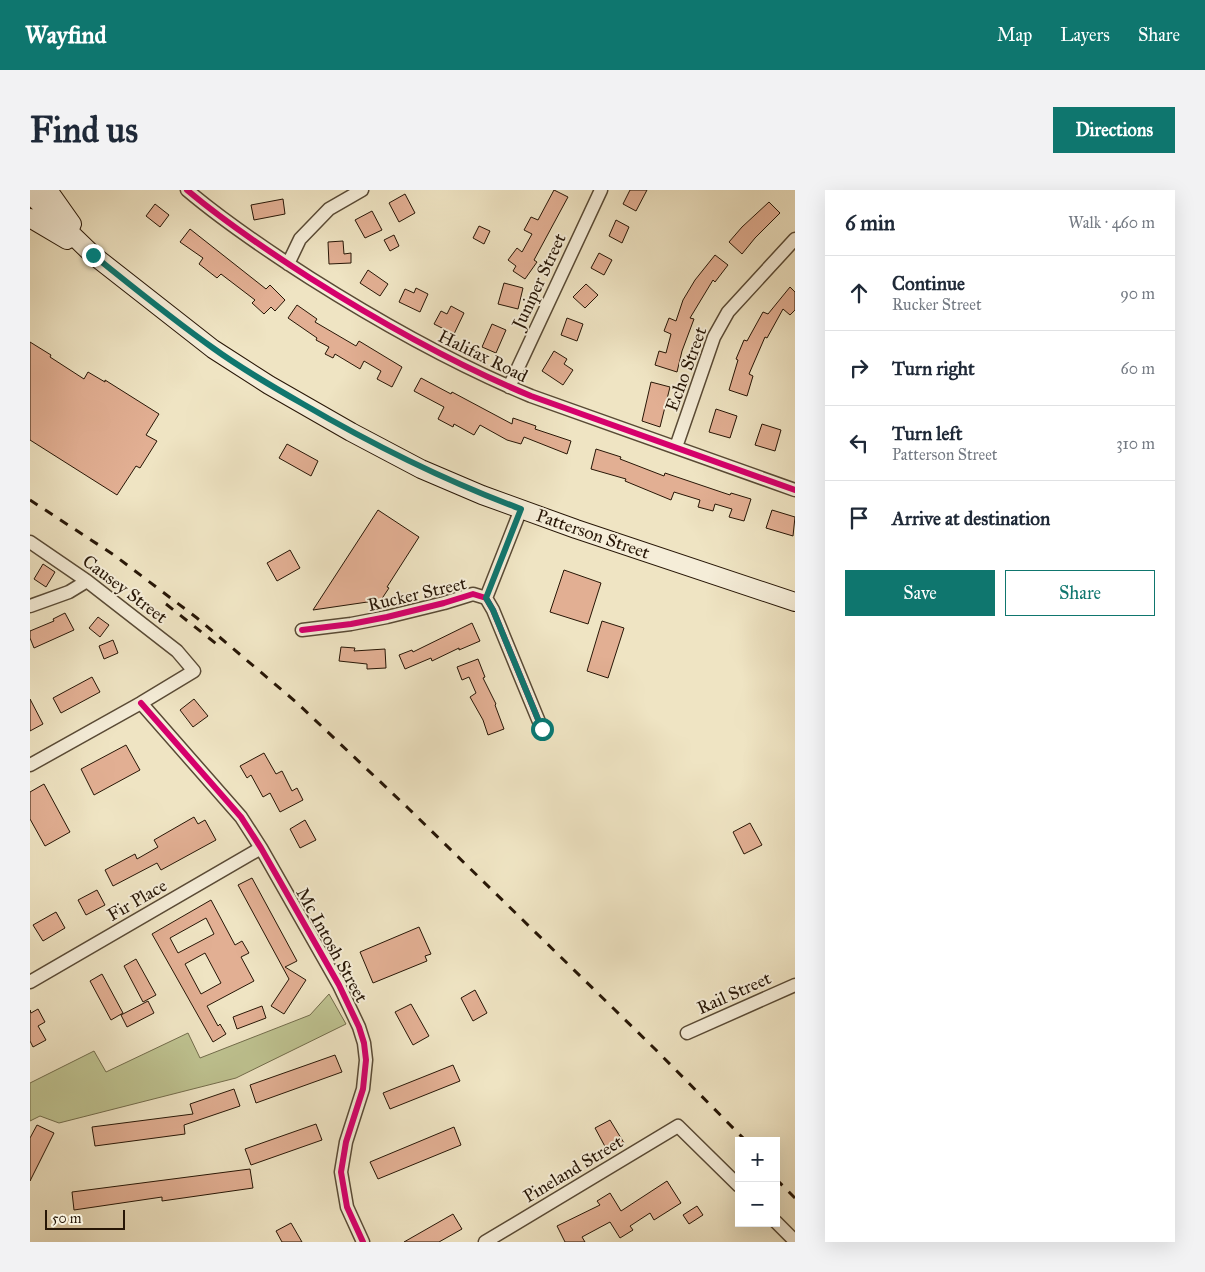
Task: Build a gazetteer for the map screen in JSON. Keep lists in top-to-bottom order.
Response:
{
  "streets": {
    "main road": ["Patterson Street"],
    "street": [
      "Juniper Street",
      "Halifax Road",
      "Echo Street",
      "Causey Street",
      "Rucker Street",
      "Fir Place",
      "Mc Intosh Street",
      "Rail Street",
      "Pineland Street"
    ]
  },
  "crossings": [
    ["Juniper Street", "Halifax Road"],
    ["Halifax Road", "Echo Street"],
    ["Causey Street", "Mc Intosh Street"],
    ["Fir Place", "Mc Intosh Street"]
  ],
  "scale_bar": "50 m",
  "page": {
    "header": "Wayfind",
    "nav": ["Map", "Layers", "Share"],
    "buttons": [
      "Directions",
      ["Save", "Share"]
    ],
    "title": "Find us",
    "heading": ["6 min", "Walk · 460 m"],
    "list": [
      ["Continue", "Rucker Street", "90 m"],
      ["Turn right", "60 m"],
      ["Turn left", "Patterson Street", "310 m"],
      "Arrive at destination"
    ],
    "map_buttons": ["+", "−"],
    "scale": "50 m"
  }
}
